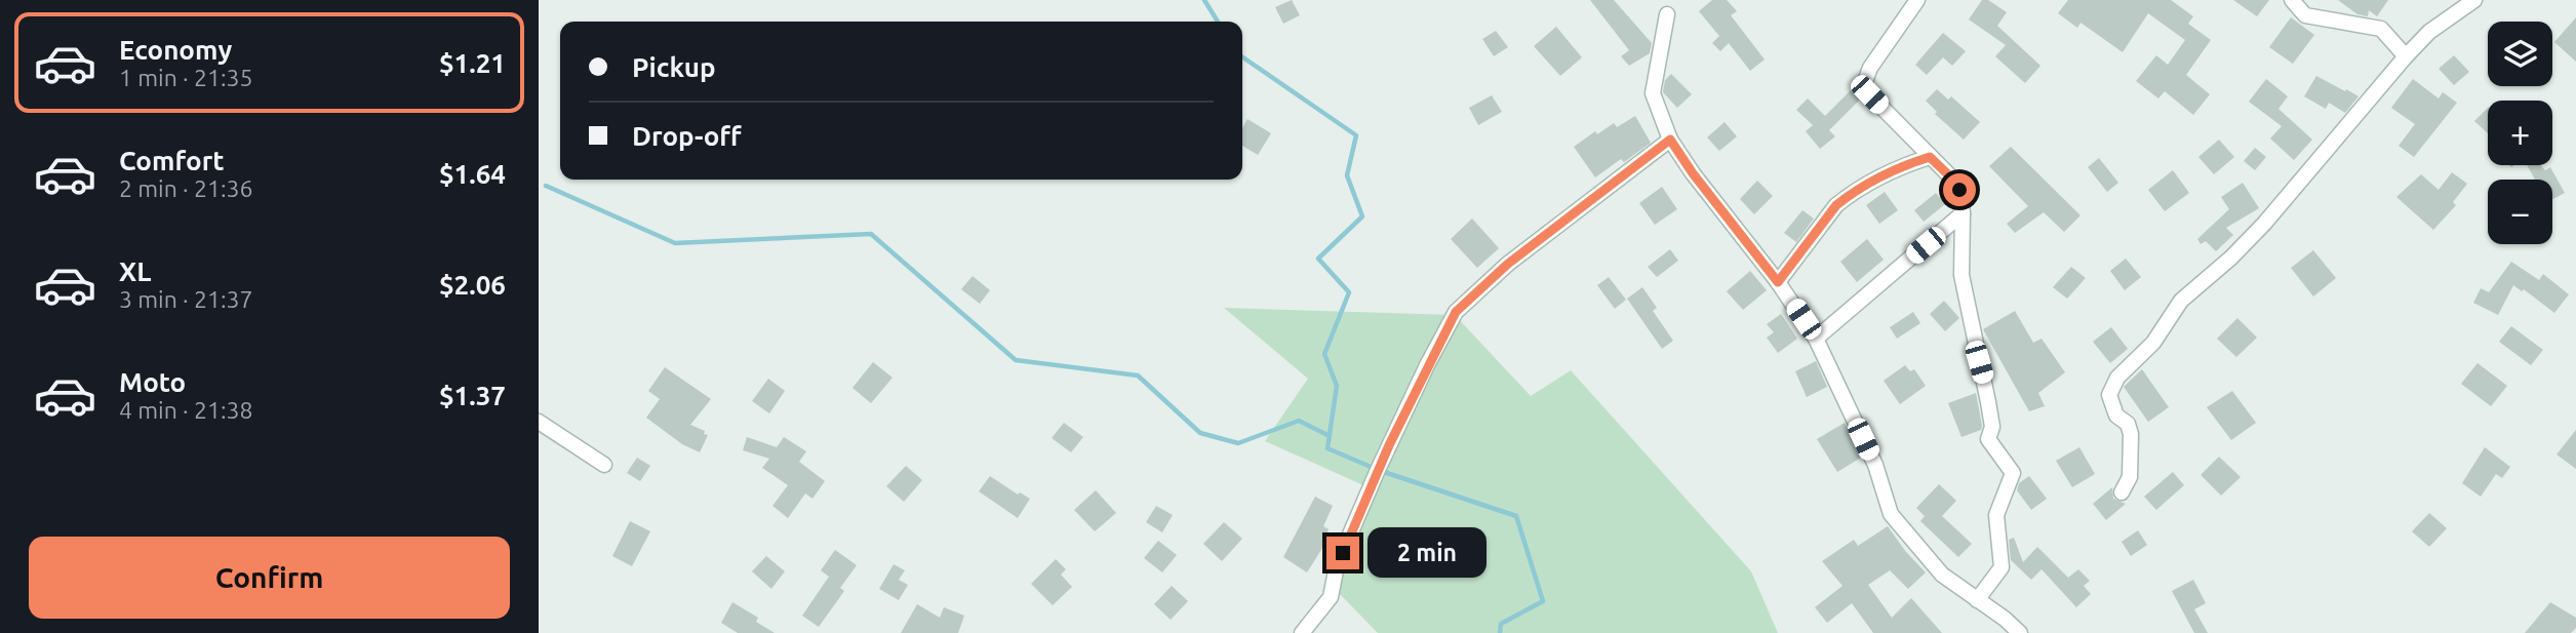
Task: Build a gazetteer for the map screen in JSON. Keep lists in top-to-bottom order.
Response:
{
  "page": {
    "list": [
      {
        "name": "Economy",
        "note": "1 min · 21:35",
        "value": "$1.21"
      },
      {
        "name": "Comfort",
        "note": "2 min · 21:36",
        "value": "$1.64"
      },
      {
        "name": "XL",
        "note": "3 min · 21:37",
        "value": "$2.06"
      },
      {
        "name": "Moto",
        "note": "4 min · 21:38",
        "value": "$1.37"
      }
    ],
    "map_buttons": ["+", "−"],
    "banner": ["Pickup", "Drop-off"],
    "buttons": "Confirm",
    "bubble": "2 min"
  }
}
